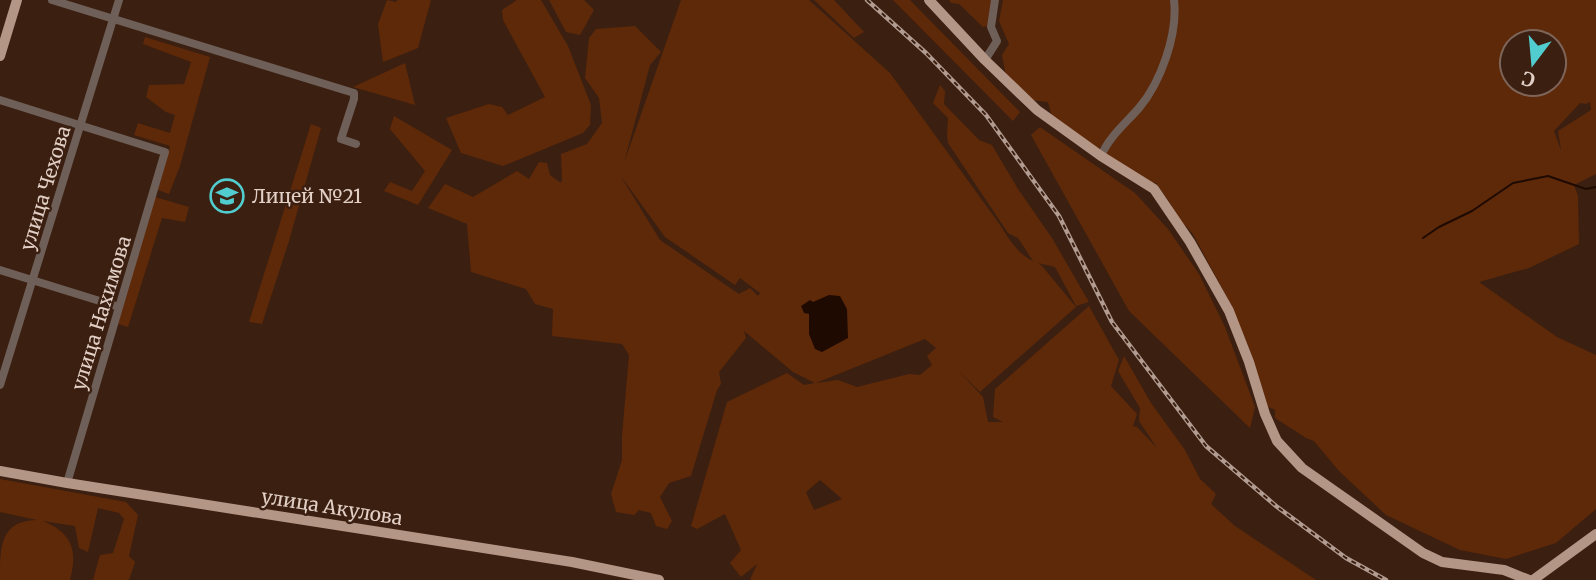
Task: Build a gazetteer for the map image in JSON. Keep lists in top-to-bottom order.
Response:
{
  "streets": {
    "main road": ["улица Акулова"],
    "street": ["улица Чехова", "улица Нахимова"]
  },
  "crossings": [
    ["улица Чехова", "улица Нахимова"],
    ["улица Нахимова", "улица Акулова"]
  ],
  "places": {
    "school or university": ["Лицей №21"]
  },
  "north": "bottom"
}
